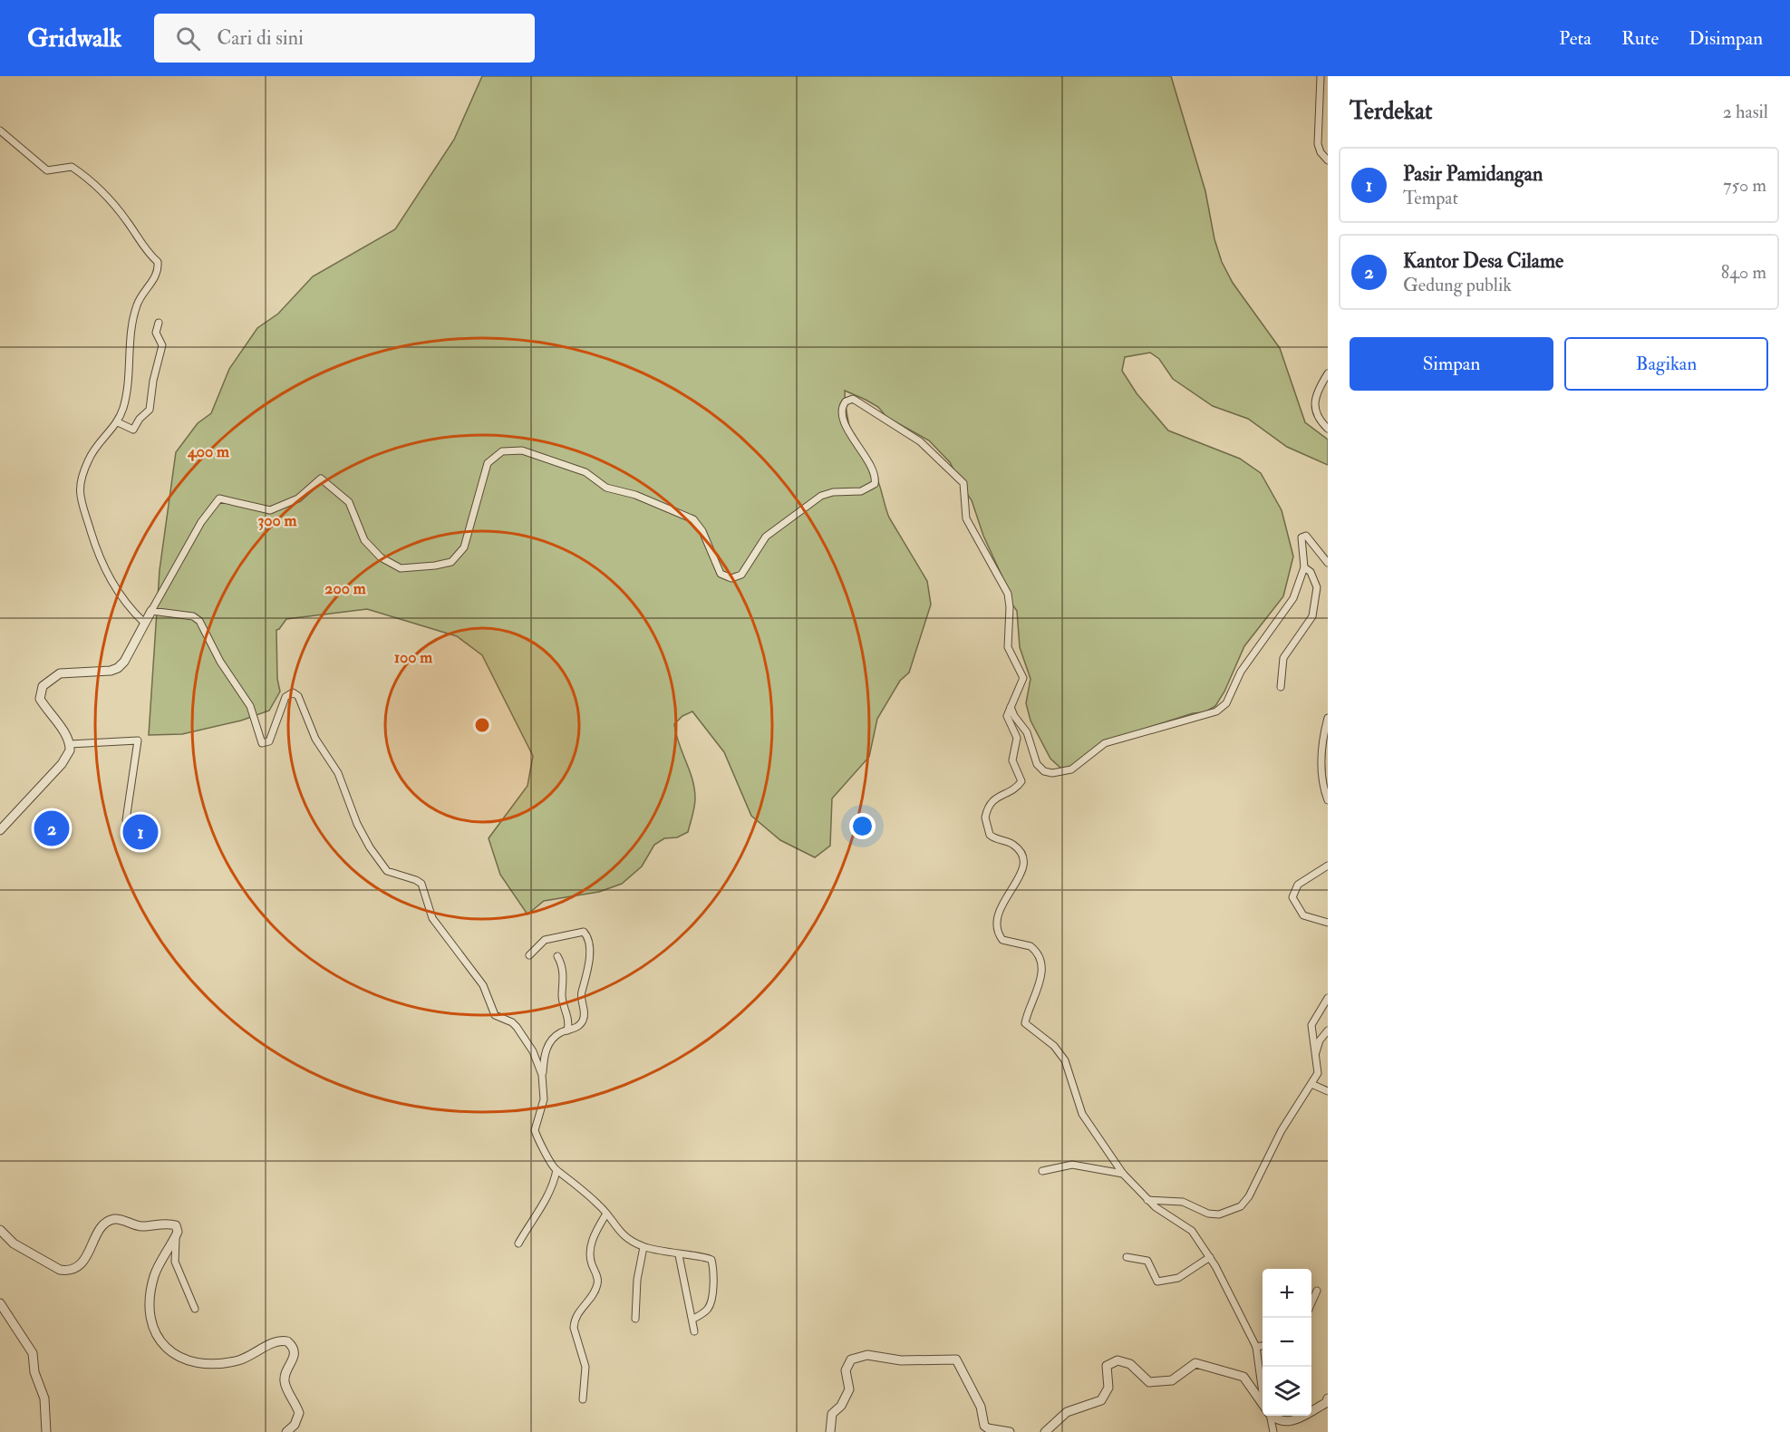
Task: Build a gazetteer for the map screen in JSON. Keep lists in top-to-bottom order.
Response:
{
  "page": {
    "header": "Gridwalk",
    "search": "Cari di sini",
    "nav": ["Peta", "Rute", "Disimpan"],
    "heading": ["Terdekat", "2 hasil"],
    "list": [
      {
        "mark": "1",
        "name": "Pasir Pamidangan",
        "note": "Tempat",
        "value": "750 m"
      },
      {
        "mark": "2",
        "name": "Kantor Desa Cilame",
        "note": "Gedung publik",
        "value": "840 m"
      }
    ],
    "buttons": ["Simpan", "Bagikan"],
    "pins": ["2", "1"],
    "map_buttons": ["+", "−"]
  },
  "rings": [
    "400 m",
    "300 m",
    "200 m",
    "100 m"
  ]
}
